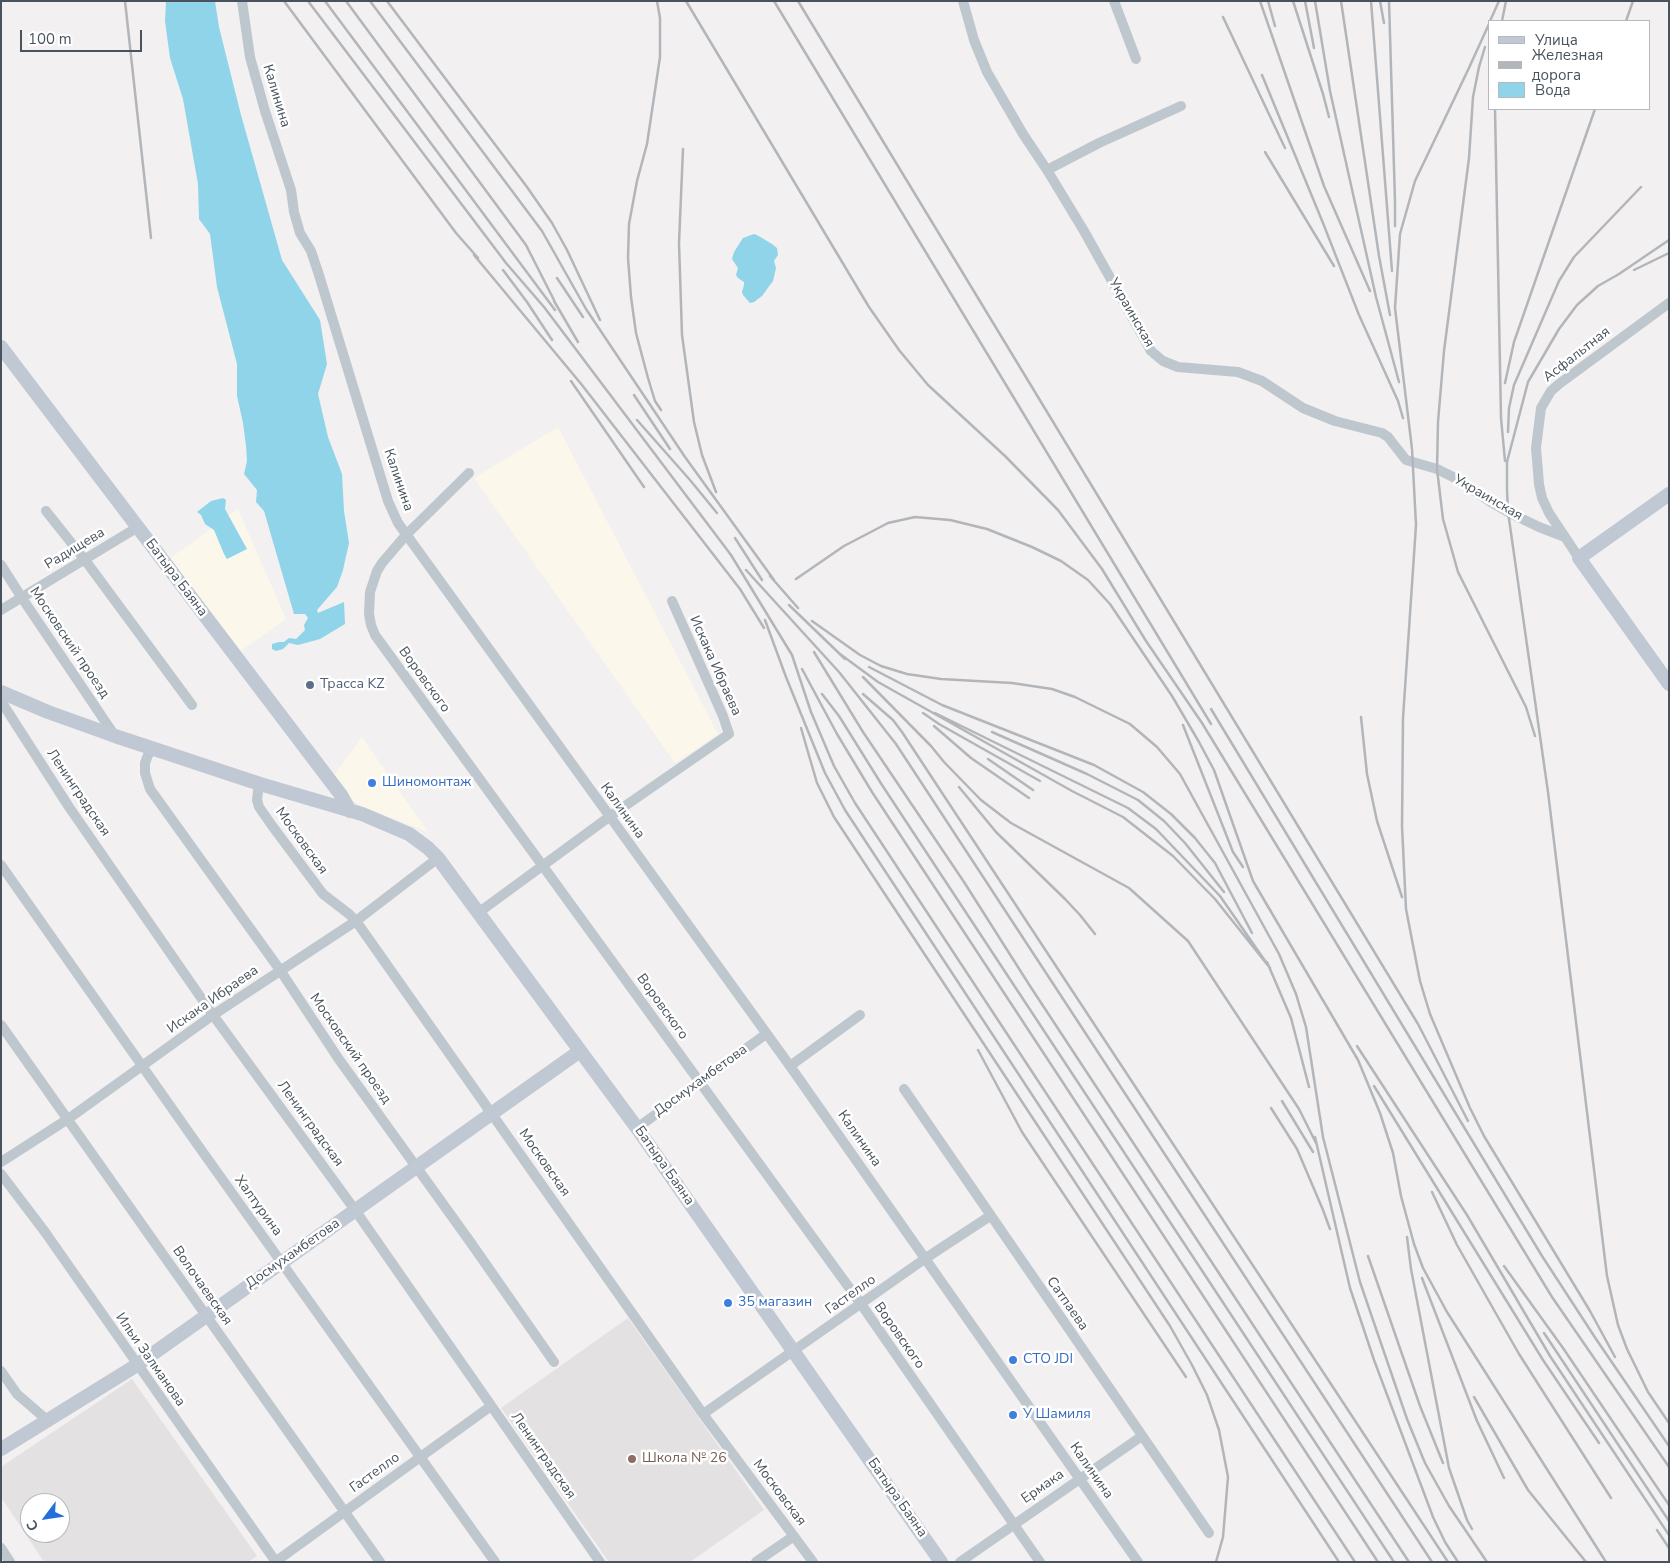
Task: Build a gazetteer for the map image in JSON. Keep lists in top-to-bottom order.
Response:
{
  "streets": {
    "street": [
      "Калинина",
      "Украинская",
      "Асфальтная",
      "Радищева",
      "Батыра Баяна",
      "Московский проезд",
      "Искака Ибраева",
      "Воровского",
      "Ленинградская",
      "Московская",
      "Досмухамбетова",
      "Халтурина",
      "Волочаевская",
      "Гастелло",
      "Сатпаева",
      "Ильи Залманова",
      "Ермака"
    ]
  },
  "crossings": [
    ["Калинина", "Искака Ибраева"],
    ["Калинина", "Воровского"],
    ["Калинина", "Досмухамбетова"],
    ["Калинина", "Гастелло"],
    ["Калинина", "Ермака"],
    ["Украинская", "Асфальтная"],
    ["Радищева", "Батыра Баяна"],
    ["Радищева", "Московский проезд"],
    ["Батыра Баяна", "Московский проезд"],
    ["Батыра Баяна", "Искака Ибраева"],
    ["Батыра Баяна", "Московская"],
    ["Батыра Баяна", "Досмухамбетова"],
    ["Батыра Баяна", "Гастелло"],
    ["Московский проезд", "Искака Ибраева"],
    ["Московский проезд", "Досмухамбетова"],
    ["Искака Ибраева", "Воровского"],
    ["Искака Ибраева", "Ленинградская"],
    ["Искака Ибраева", "Московская"],
    ["Искака Ибраева", "Халтурина"],
    ["Искака Ибраева", "Волочаевская"],
    ["Воровского", "Досмухамбетова"],
    ["Воровского", "Гастелло"],
    ["Воровского", "Ермака"],
    ["Ленинградская", "Досмухамбетова"],
    ["Ленинградская", "Гастелло"],
    ["Московская", "Досмухамбетова"],
    ["Московская", "Гастелло"],
    ["Досмухамбетова", "Халтурина"],
    ["Досмухамбетова", "Волочаевская"],
    ["Досмухамбетова", "Ильи Залманова"],
    ["Халтурина", "Гастелло"],
    ["Волочаевская", "Гастелло"],
    ["Гастелло", "Сатпаева"],
    ["Гастелло", "Ильи Залманова"],
    ["Сатпаева", "Ермака"]
  ],
  "places": [
    "Трасса KZ",
    "Шиномонтаж",
    "35 магазин",
    "СТО JDI",
    "У Шамиля",
    "Школа № 26"
  ],
  "legend": ["Улица", "Железная дорога", "Вода"],
  "scale_bar": "100 m",
  "north": "bottom left"
}
